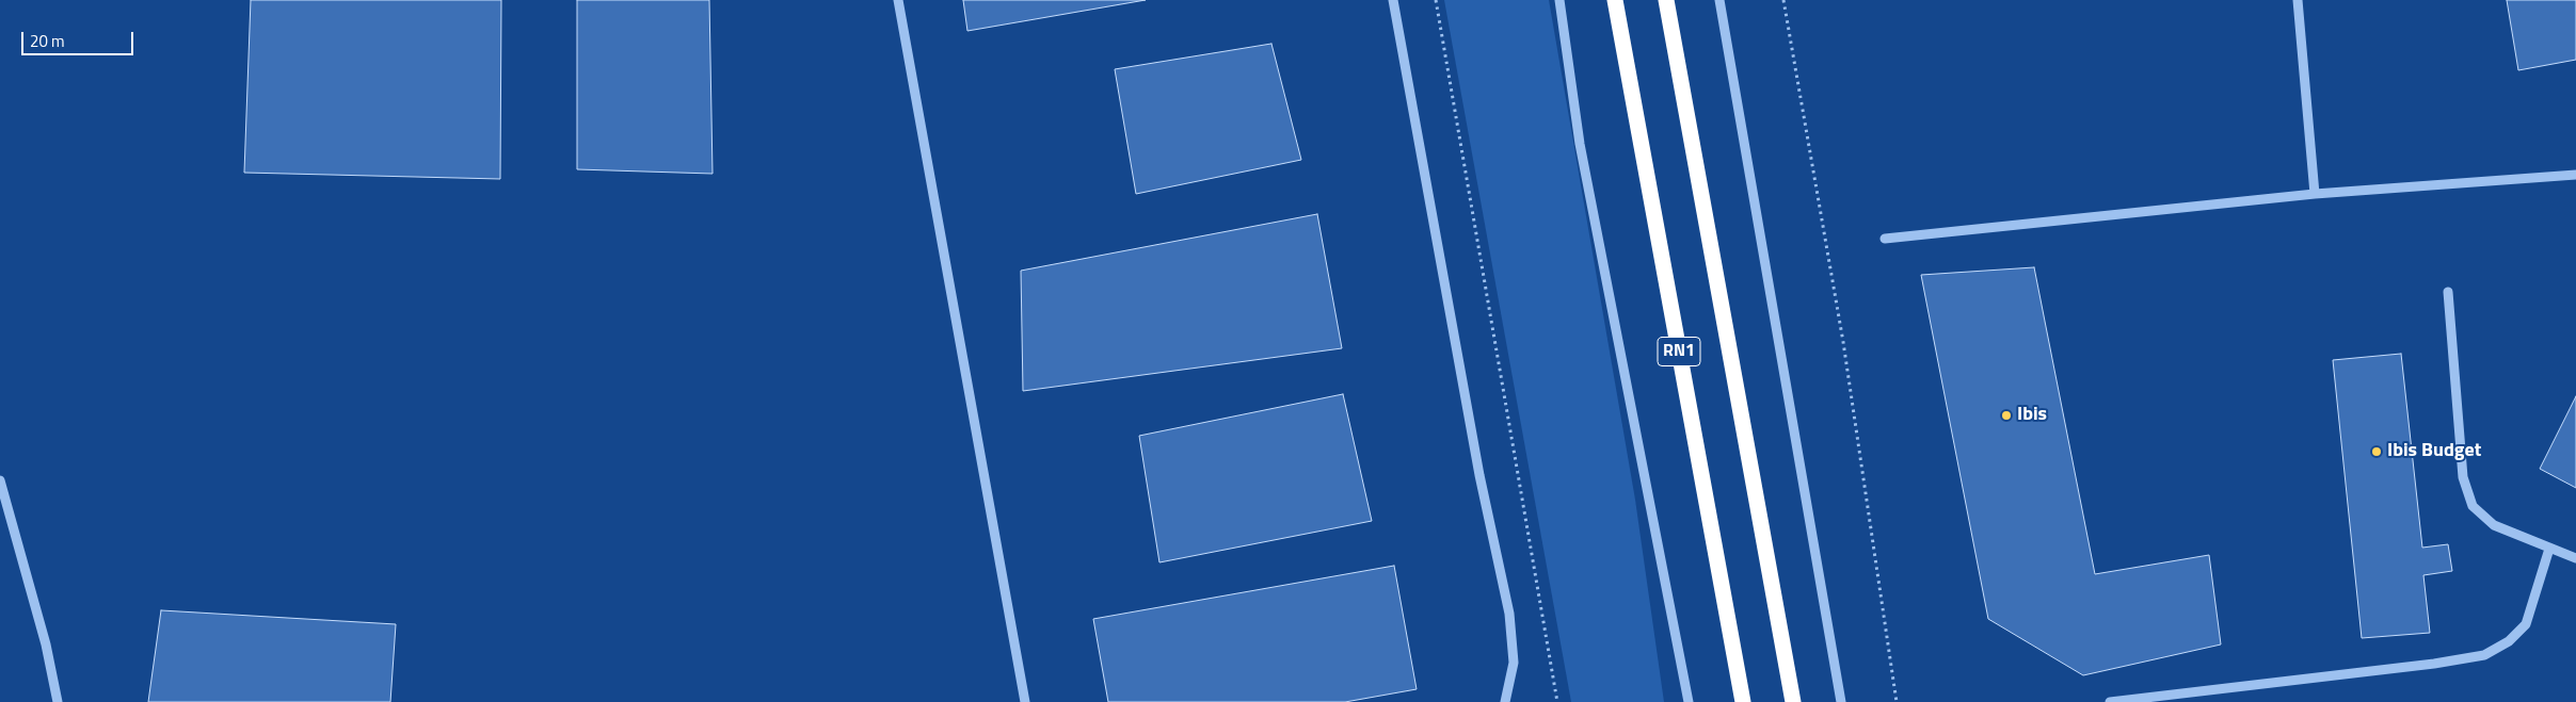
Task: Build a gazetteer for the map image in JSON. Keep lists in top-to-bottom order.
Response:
{
  "streets": {
    "highway": ["RN1"]
  },
  "places": ["Ibis", "Ibis Budget"],
  "scale_bar": "20 m"
}
